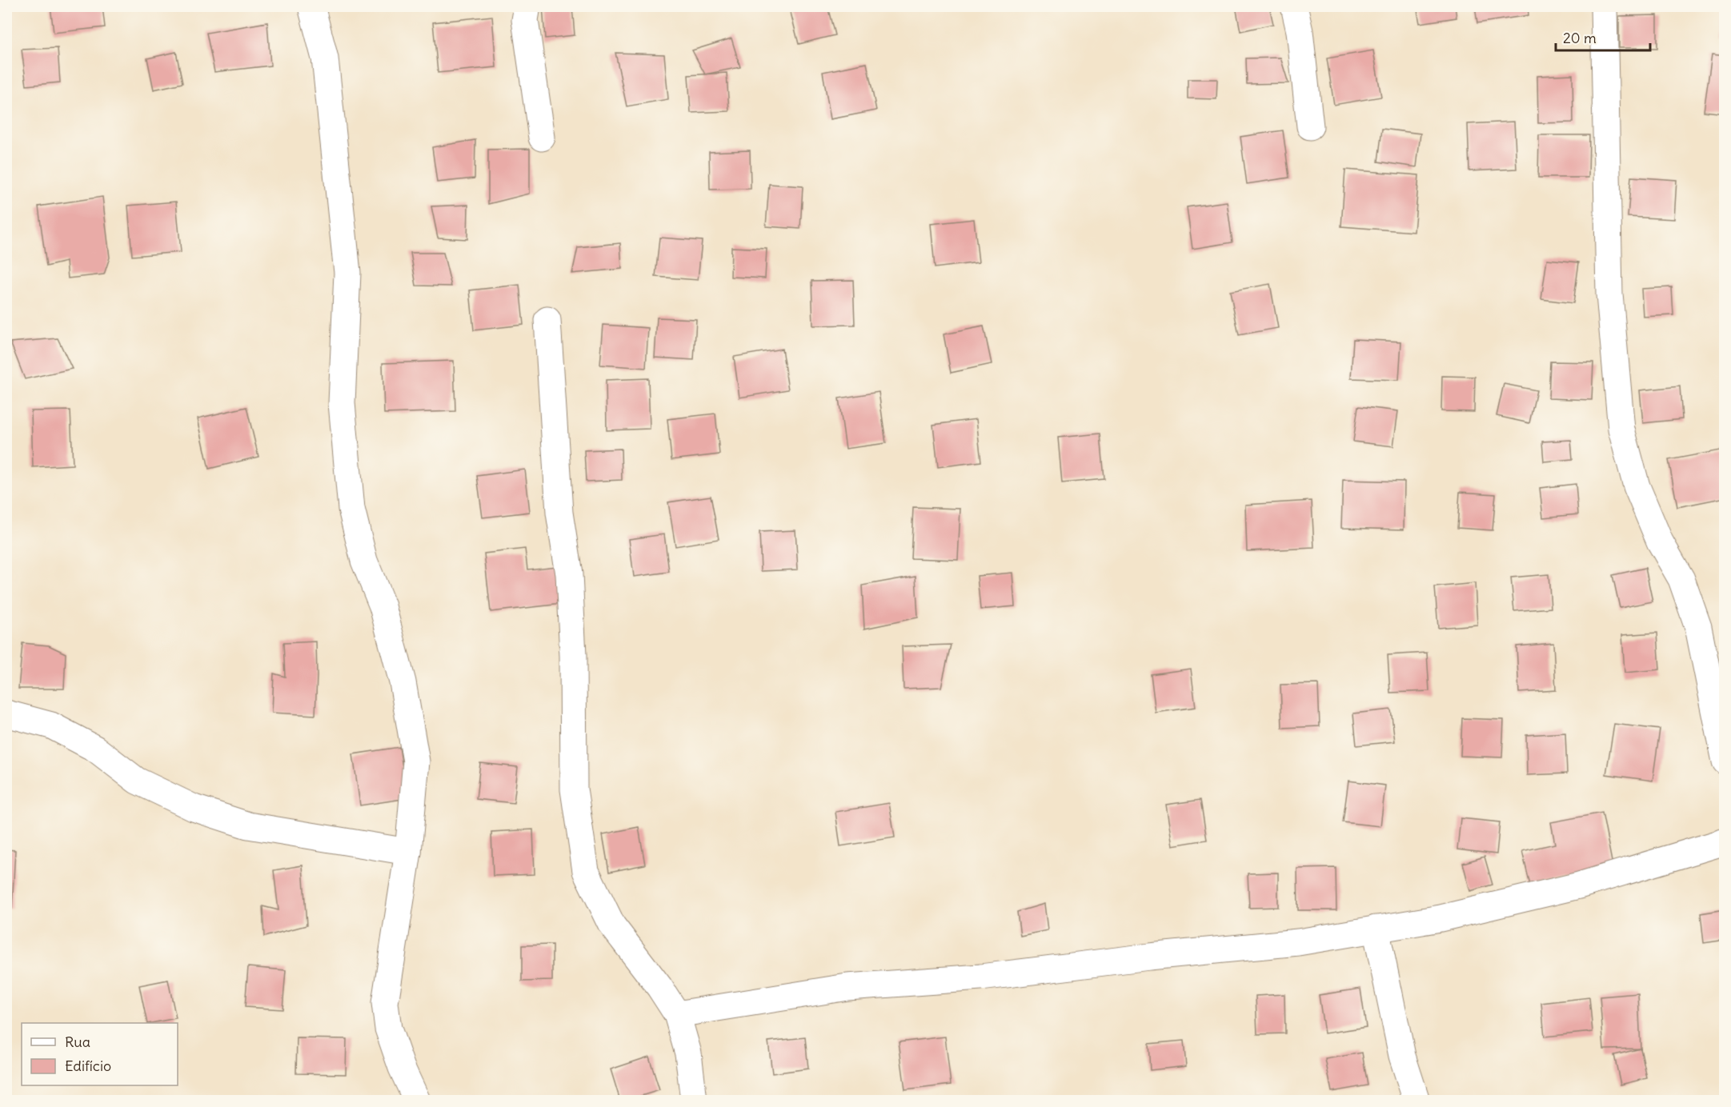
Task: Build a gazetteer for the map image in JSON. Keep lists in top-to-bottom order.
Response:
{
  "legend": ["Rua", "Edifício"],
  "scale_bar": "20 m"
}
